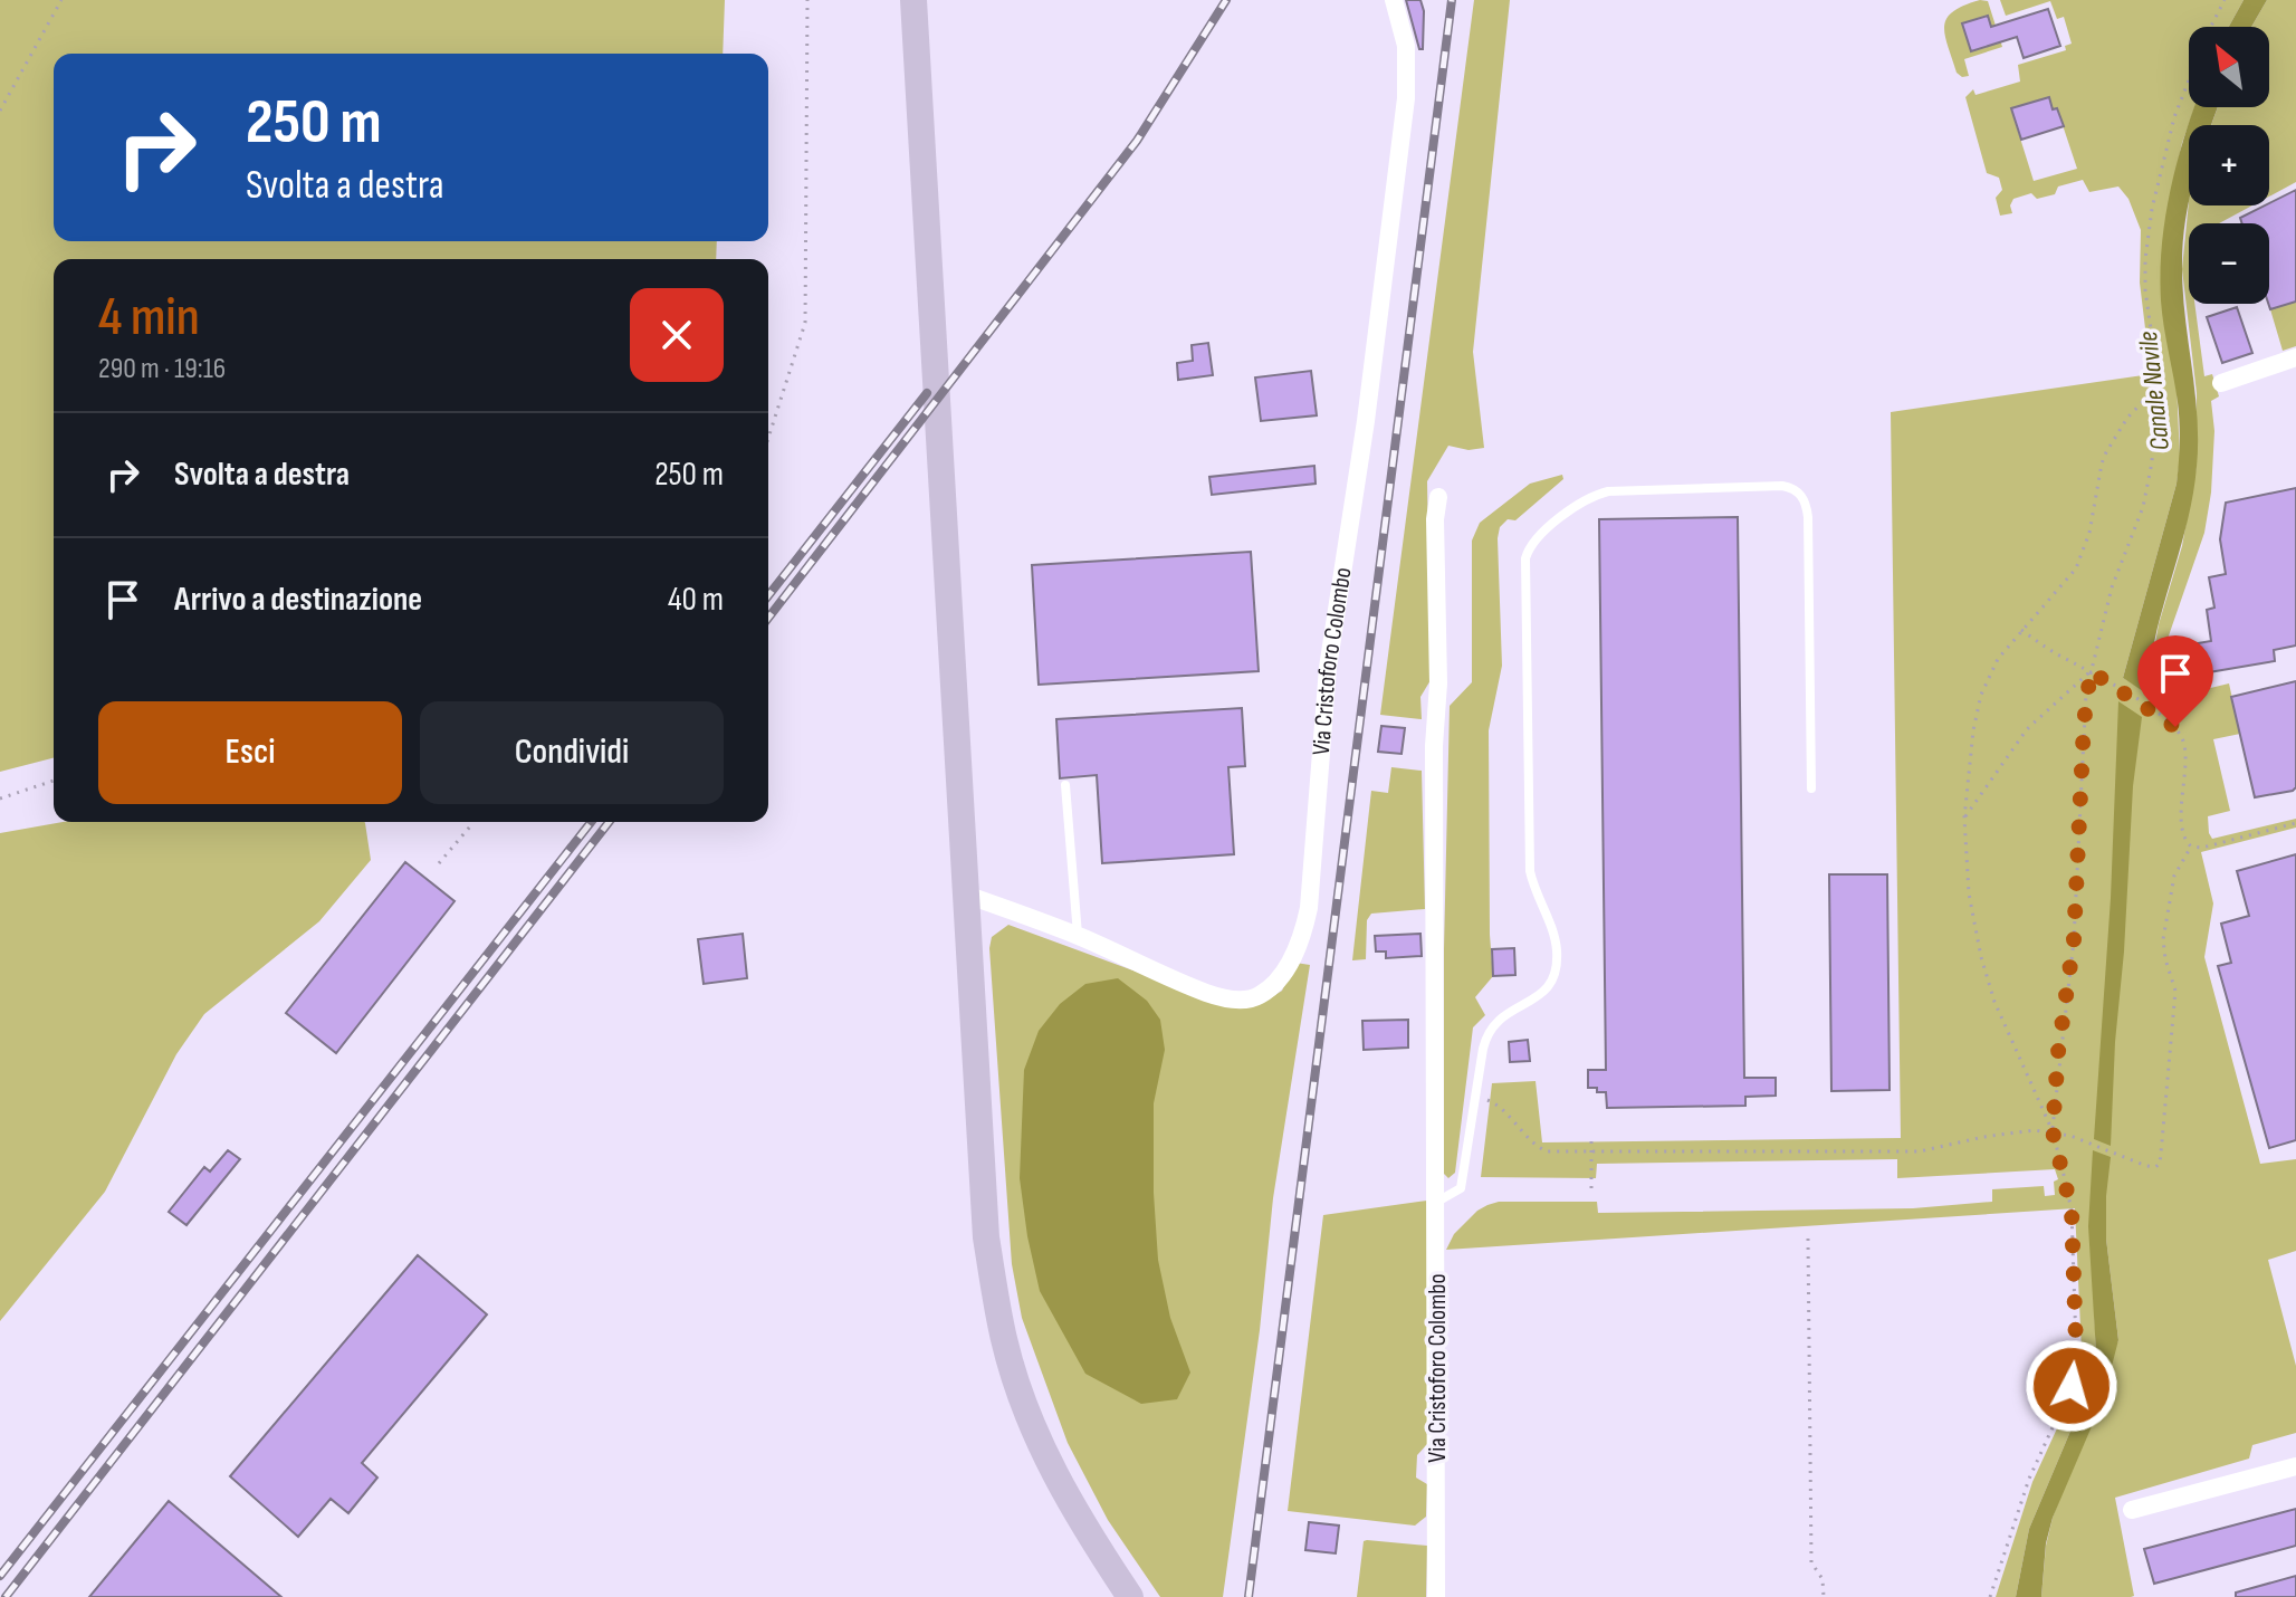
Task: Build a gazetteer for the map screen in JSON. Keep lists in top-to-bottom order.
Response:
{
  "streets": {
    "street": ["Via Cristoforo Colombo"]
  },
  "water": ["Canale Navile"],
  "north": "top left",
  "page": {
    "map_buttons": ["+", "−"],
    "turn": ["250 m", "Svolta a destra"],
    "heading": ["4 min", "290 m · 19:16"],
    "list": [
      {
        "name": "Svolta a destra",
        "value": "250 m"
      },
      {
        "name": "Arrivo a destinazione",
        "value": "40 m"
      }
    ],
    "buttons": ["Esci", "Condividi"]
  }
}
